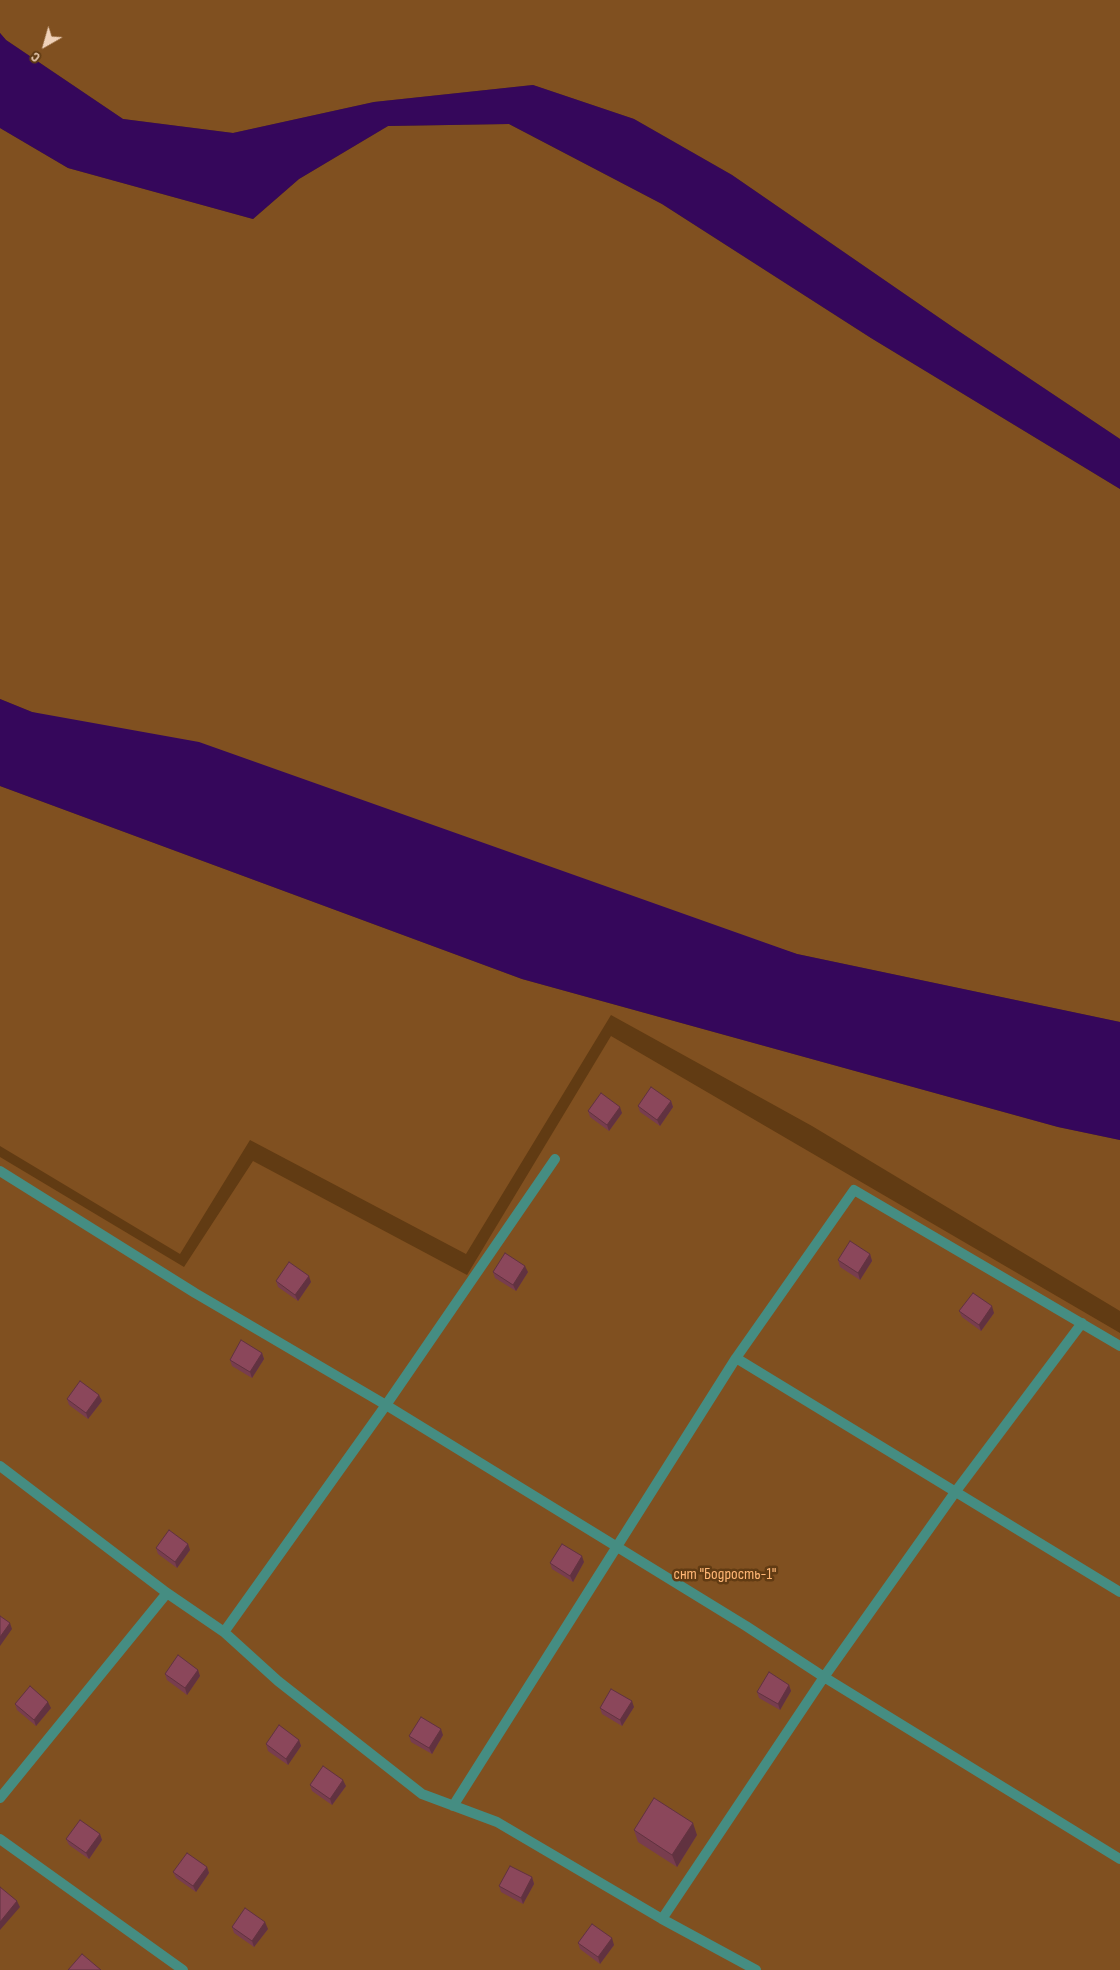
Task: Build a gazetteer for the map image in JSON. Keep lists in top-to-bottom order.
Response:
{
  "parks": ["снт \"Бодрость-1\""],
  "north": "bottom left"
}
